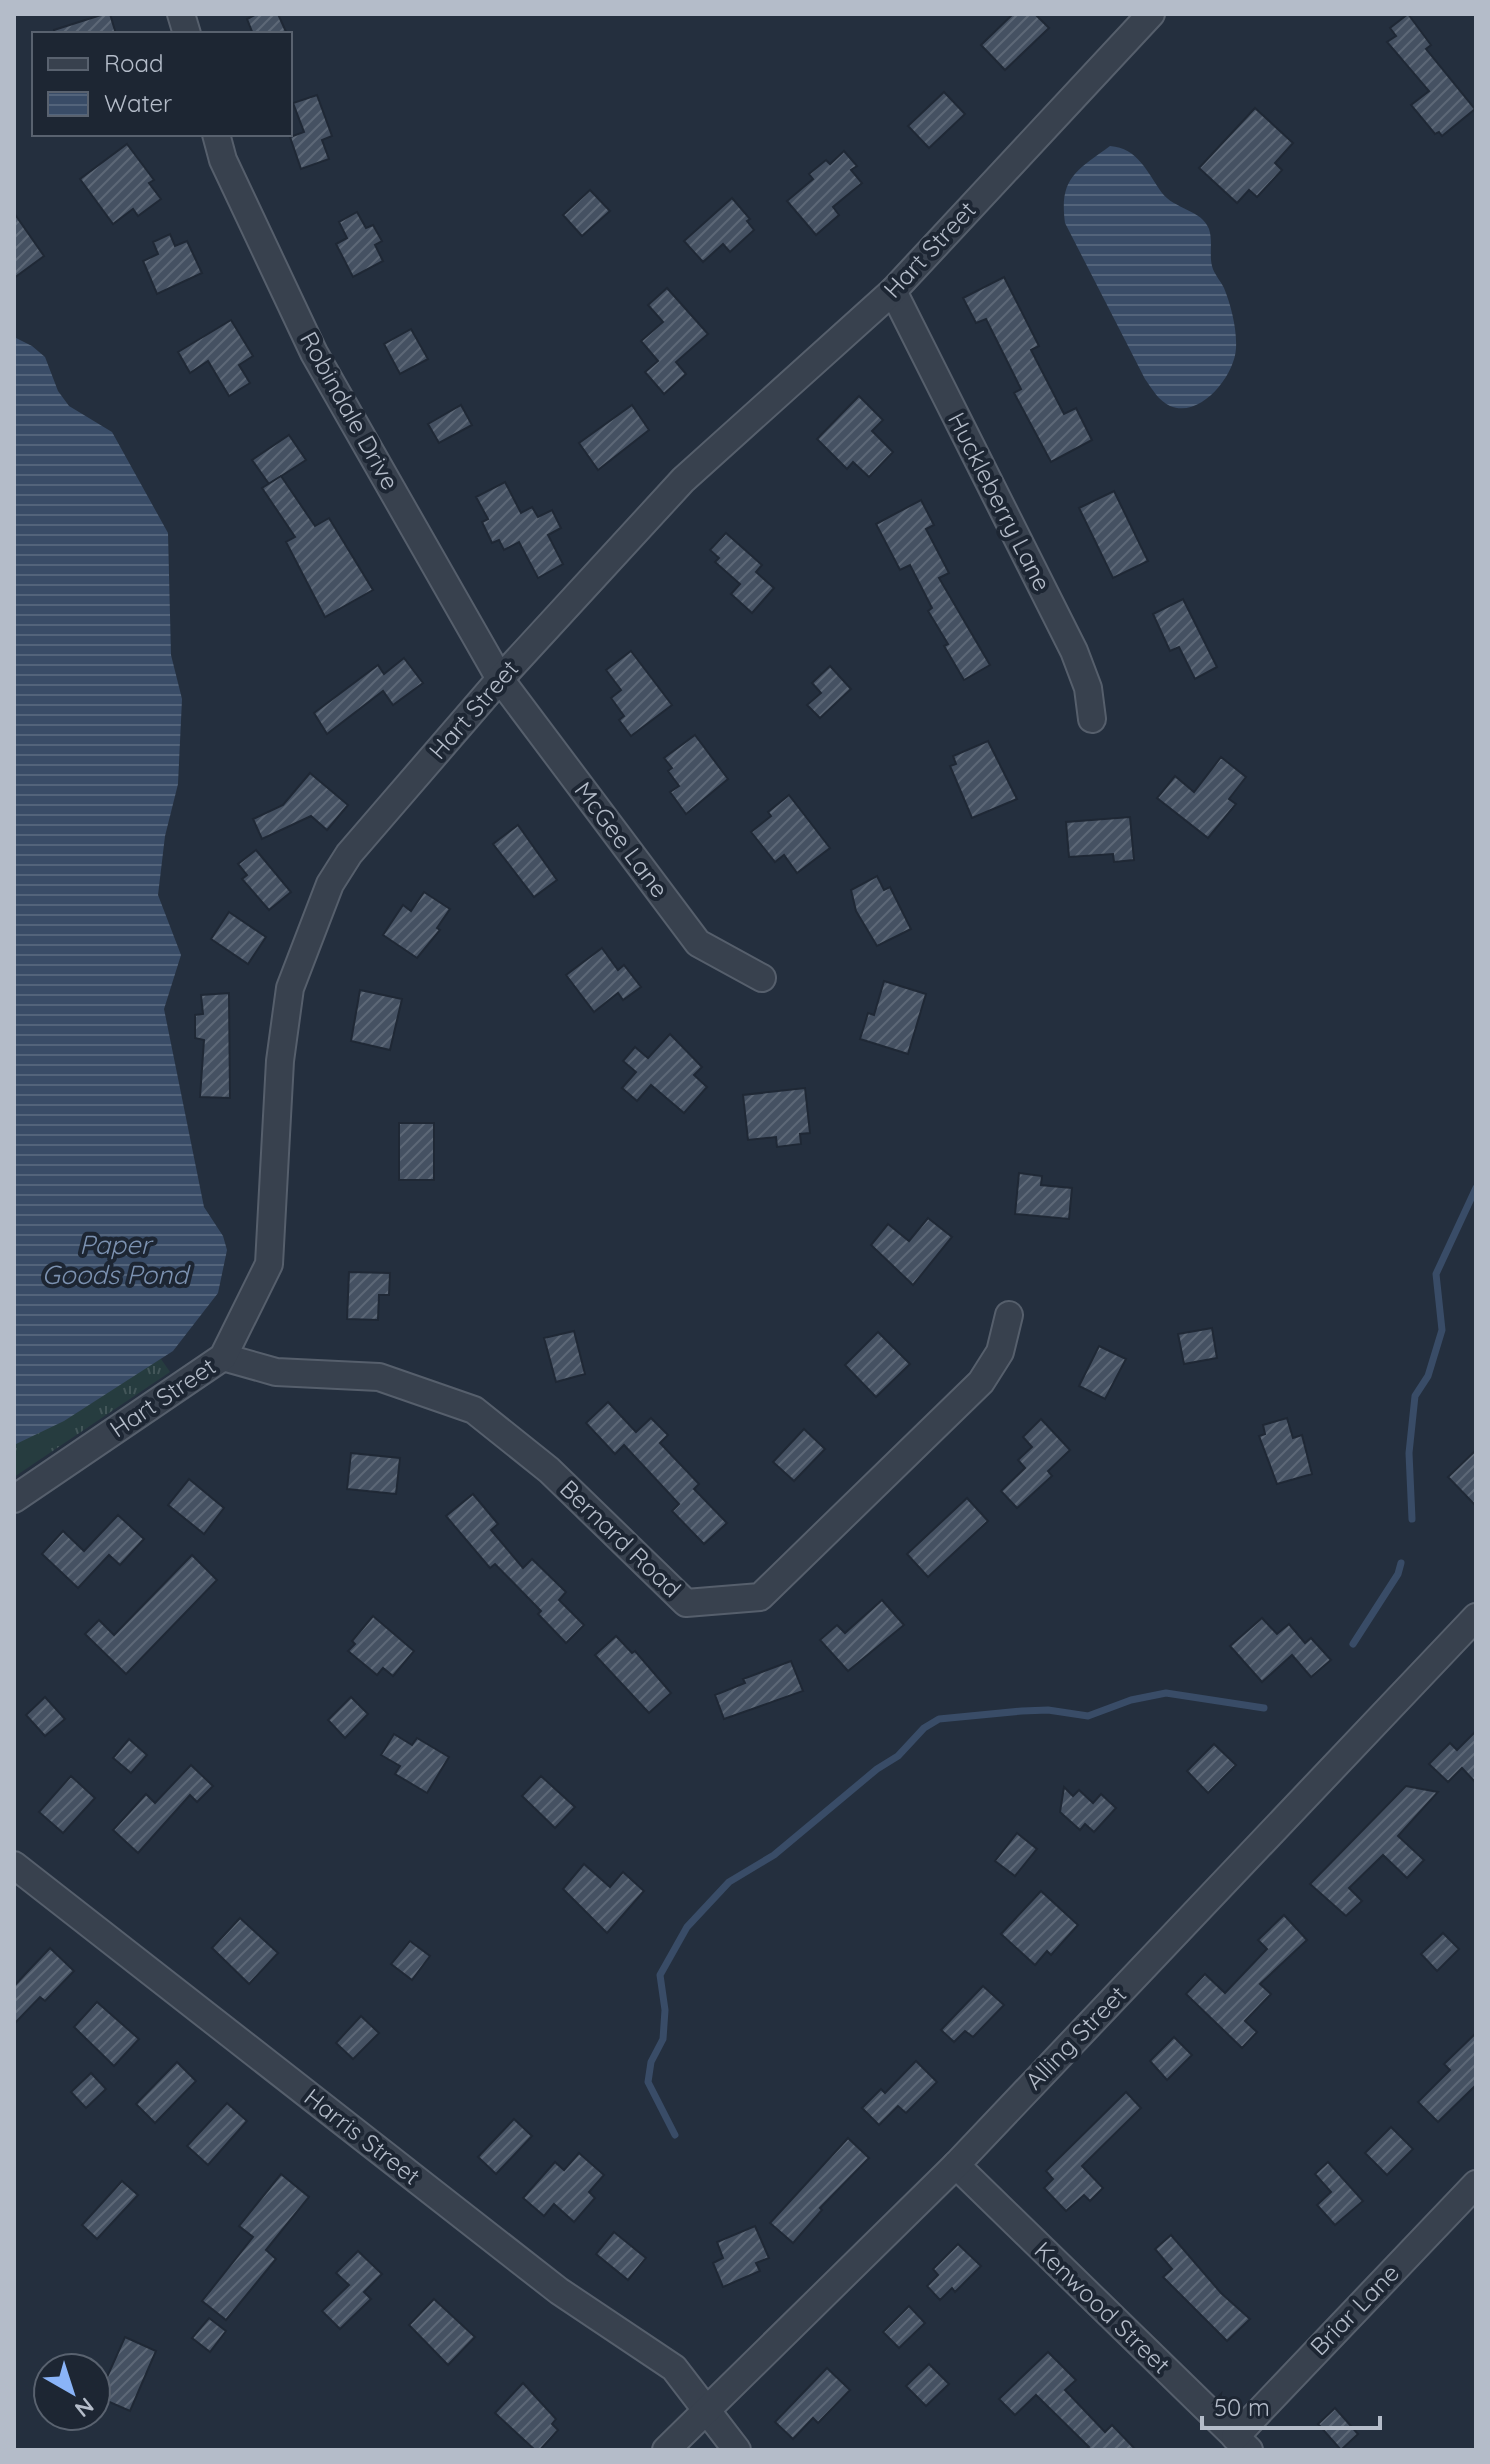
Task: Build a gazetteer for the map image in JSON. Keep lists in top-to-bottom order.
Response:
{
  "streets": {
    "street": [
      "Hart Street",
      "Robindale Drive",
      "Huckleberry Lane",
      "McGee Lane",
      "Bernard Road",
      "Alling Street",
      "Harris Street",
      "Kenwood Street",
      "Briar Lane"
    ]
  },
  "crossings": [
    ["Hart Street", "Robindale Drive"],
    ["Hart Street", "Huckleberry Lane"],
    ["Hart Street", "McGee Lane"],
    ["Hart Street", "Bernard Road"],
    ["Robindale Drive", "McGee Lane"],
    ["Alling Street", "Harris Street"],
    ["Alling Street", "Kenwood Street"],
    ["Kenwood Street", "Briar Lane"]
  ],
  "water": ["Paper Goods Pond"],
  "legend": ["Road", "Water"],
  "scale_bar": "50 m",
  "north": "bottom right"
}
